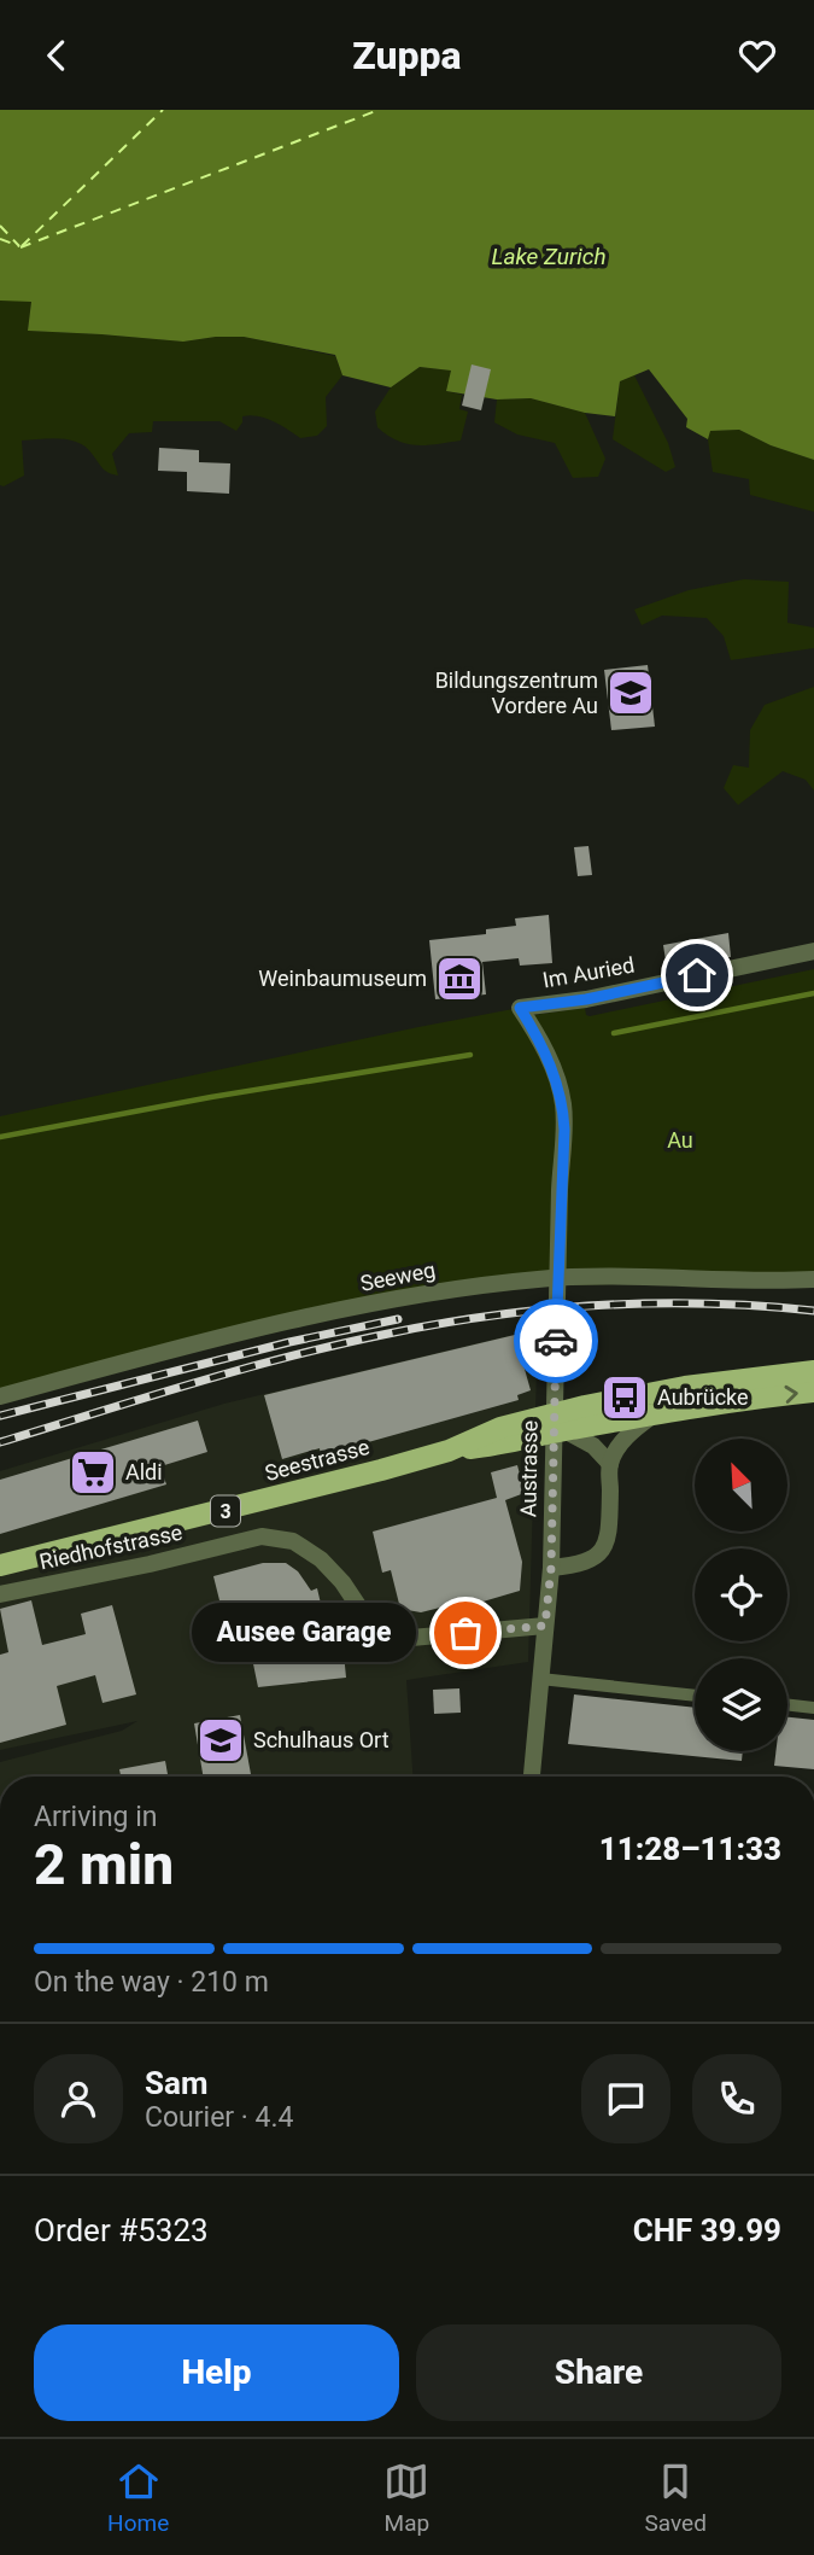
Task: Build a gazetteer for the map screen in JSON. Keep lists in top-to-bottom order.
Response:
{
  "streets": {
    "main road": ["Seestrasse", "3"],
    "street": [
      "Im Auried",
      "Seeweg",
      "Austrasse",
      "Riedhofstrasse"
    ]
  },
  "crossings": [
    ["Im Auried", "Austrasse"],
    ["Austrasse", "Riedhofstrasse"]
  ],
  "water": ["Lake Zurich"],
  "parks": ["Au"],
  "places": {
    "school or university": ["Bildungszentrum Vordere Au", "Schulhaus Ort"],
    "museum": ["Weinbaumuseum"],
    "bus stop": ["Aubrücke"],
    "supermarket": ["Aldi"],
    "other": ["Ausee Garage"]
  },
  "north": "top left",
  "page": {
    "header": "Zuppa",
    "bubble": "Ausee Garage",
    "heading": ["2 min", "Arriving in", "11:28–11:33"],
    "panel": [
      "Sam",
      "Courier · 4.4",
      "Order #5323",
      "CHF 39.99"
    ],
    "bar": "On the way · 210 m",
    "buttons": ["Help", "Share"],
    "tabs": ["Home", "Map", "Saved"]
  }
}
